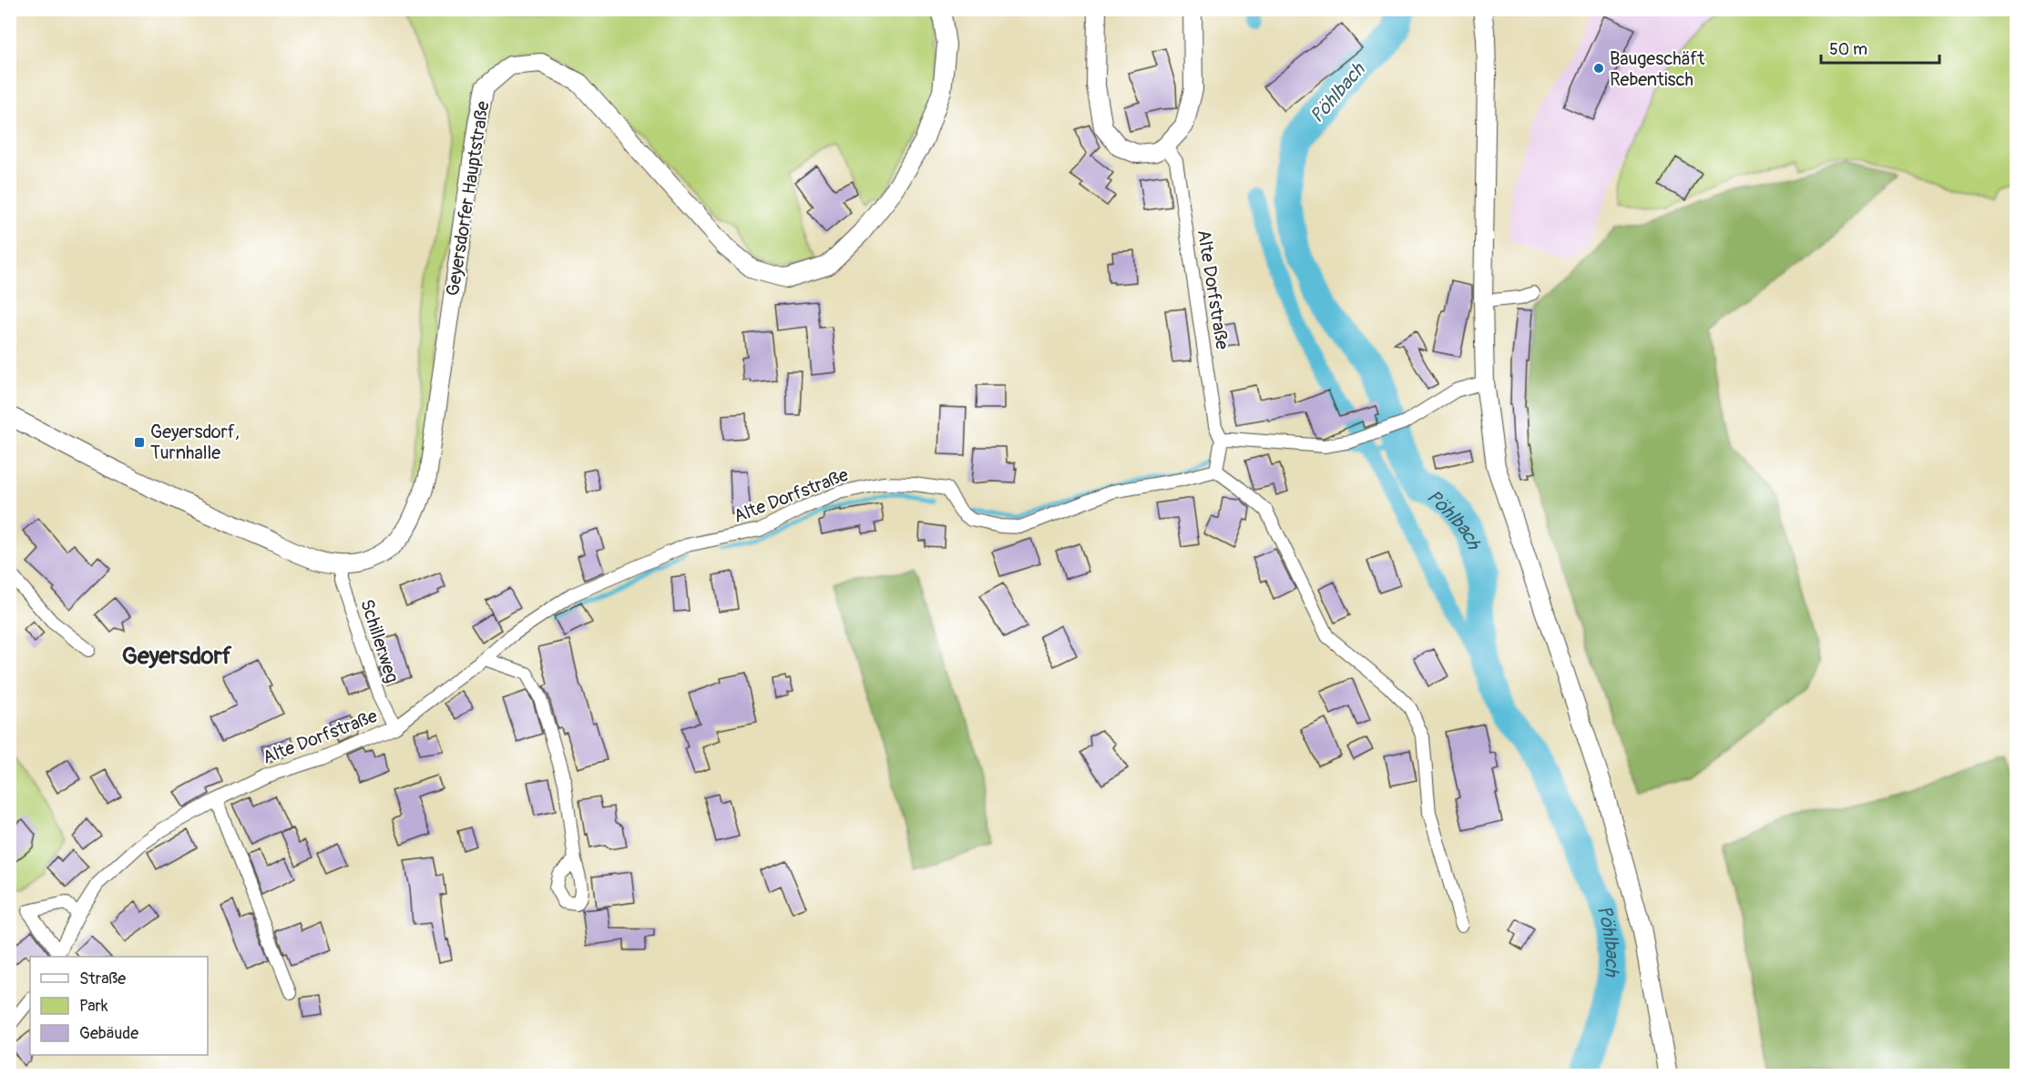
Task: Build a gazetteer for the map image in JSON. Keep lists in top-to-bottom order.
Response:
{
  "streets": {
    "main road": ["Geyersdorfer Hauptstraße"],
    "street": ["Alte Dorfstraße", "Schillerweg"]
  },
  "crossings": [
    ["Geyersdorfer Hauptstraße", "Schillerweg"],
    ["Alte Dorfstraße", "Schillerweg"]
  ],
  "districts": ["Geyersdorf"],
  "water": ["Pöhlbach"],
  "places": {
    "other": ["Baugeschäft Rebentisch"],
    "transit": ["Geyersdorf, Turnhalle"]
  },
  "legend": ["Straße", "Park", "Gebäude"],
  "scale_bar": "50 m"
}
